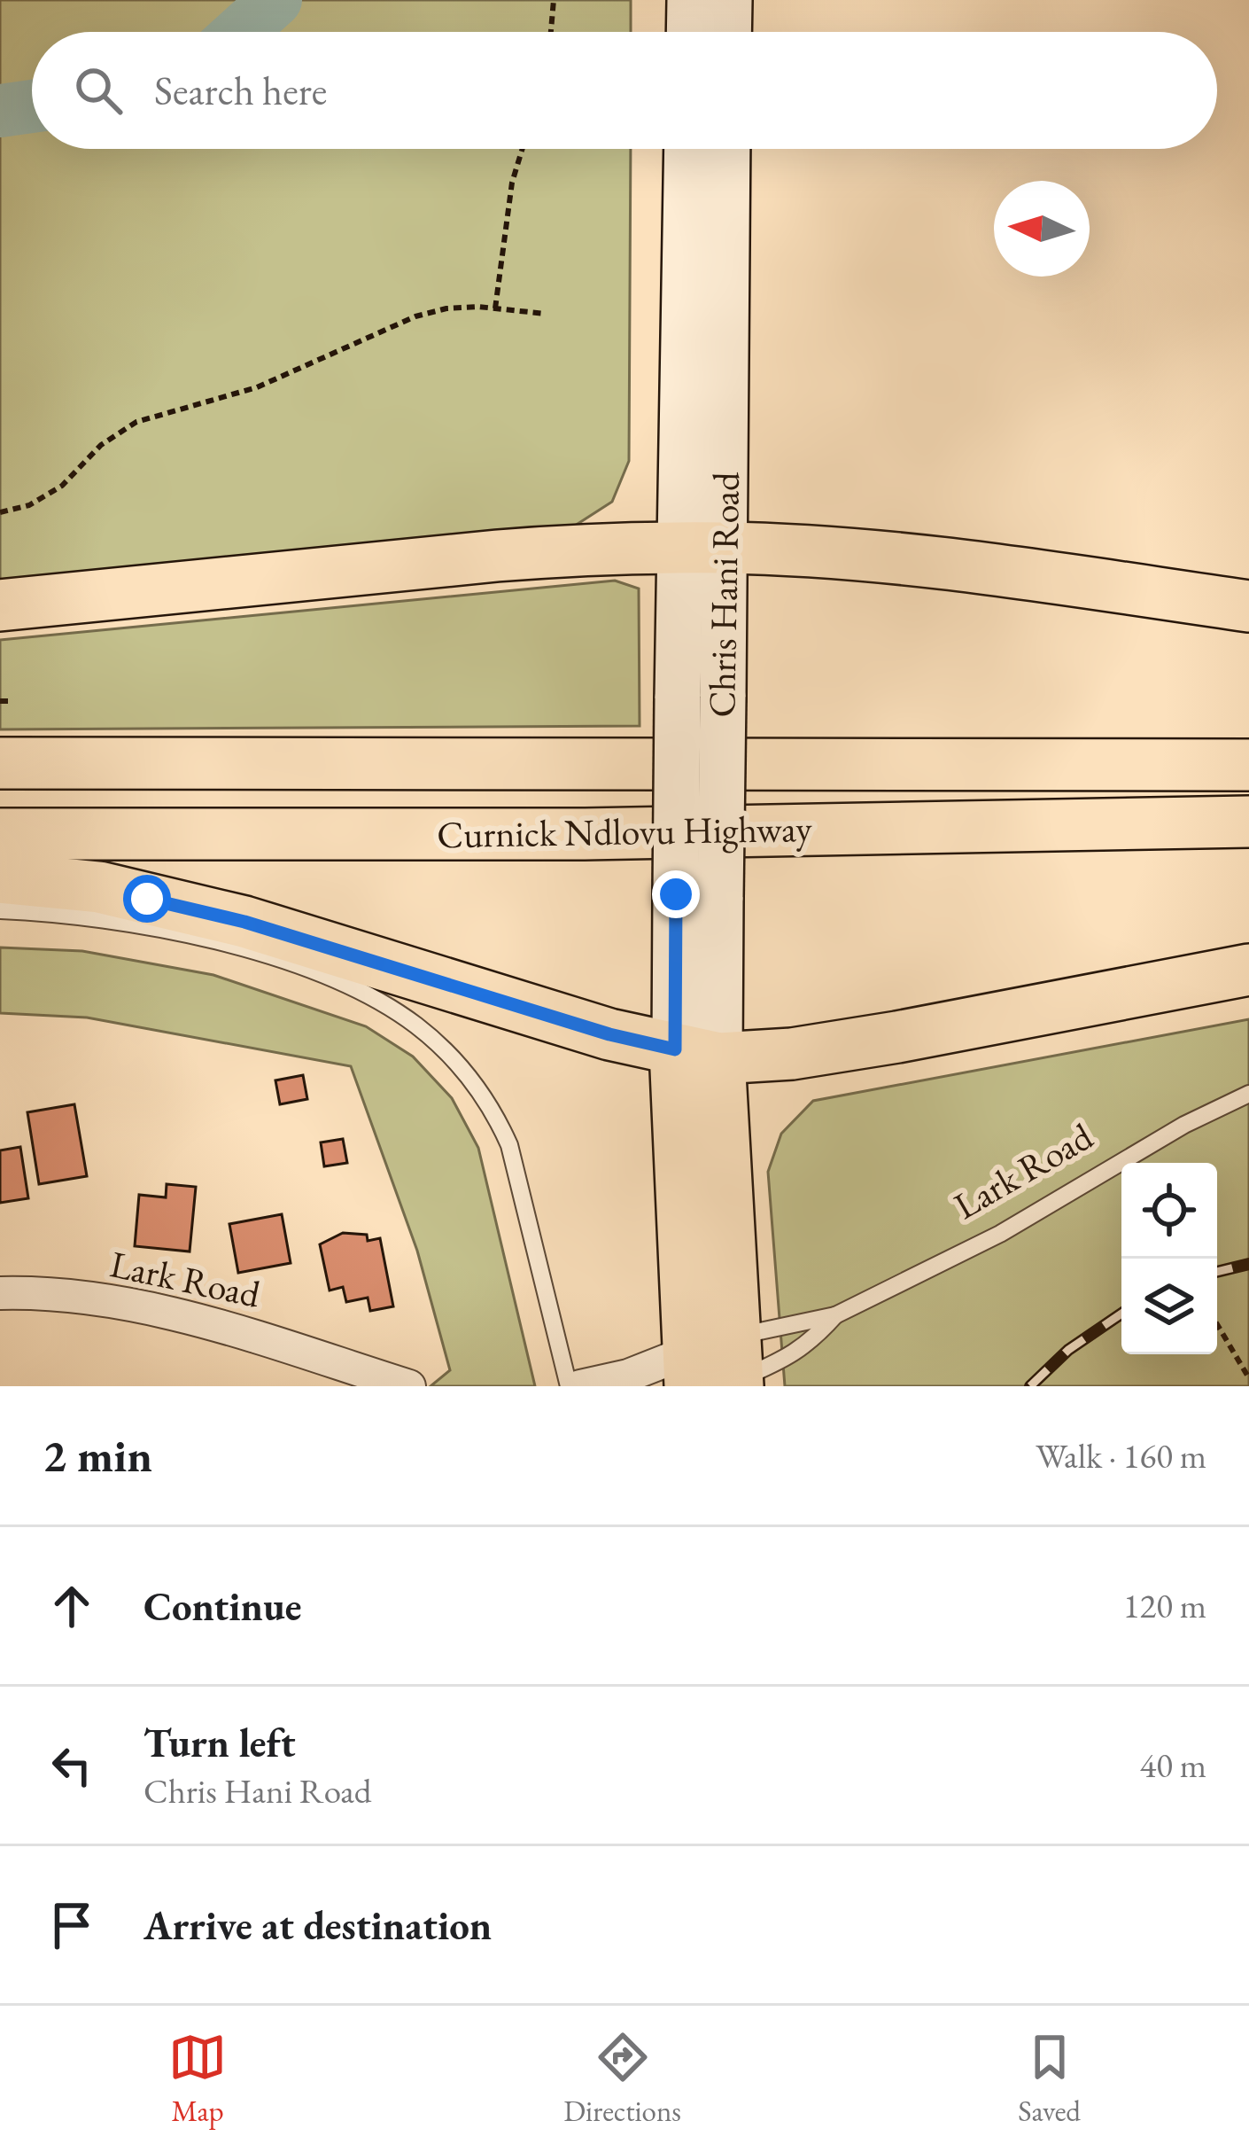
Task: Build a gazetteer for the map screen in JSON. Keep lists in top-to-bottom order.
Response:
{
  "streets": {
    "main road": ["Chris Hani Road", "Curnick Ndlovu Highway"],
    "street": ["Lark Road"]
  },
  "north": "left",
  "page": {
    "search": "Search here",
    "heading": ["2 min", "Walk · 160 m"],
    "list": [
      ["Continue", "120 m"],
      ["Turn left", "Chris Hani Road", "40 m"],
      "Arrive at destination"
    ],
    "nav": ["Map", "Directions", "Saved"]
  }
}
